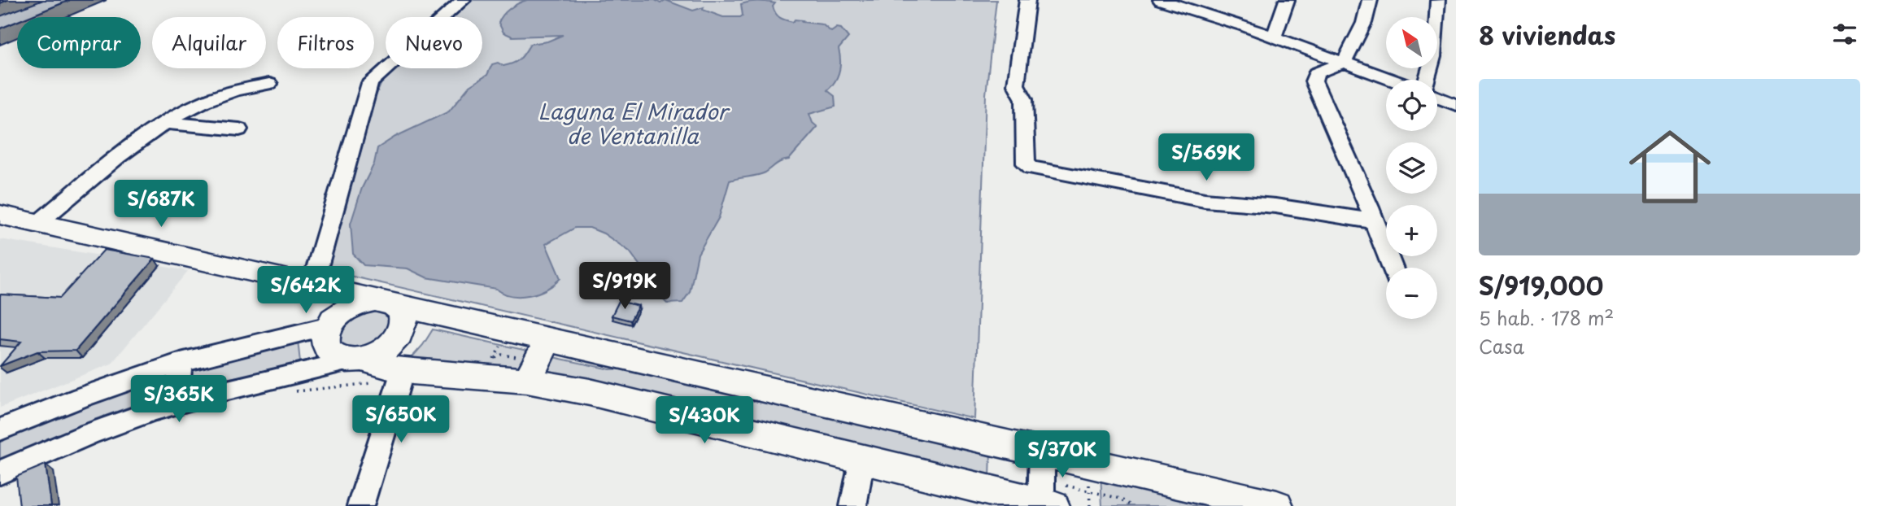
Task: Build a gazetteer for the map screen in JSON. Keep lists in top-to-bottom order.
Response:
{
  "water": ["Laguna El Mirador de Ventanilla"],
  "north": "top left",
  "page": {
    "heading": "8 viviendas",
    "map_buttons": ["+", "−"],
    "chip": [
      "Comprar",
      "Alquilar",
      "Filtros",
      "Nuevo"
    ],
    "list": [
      {
        "name": "S/919,000",
        "note": "5 hab. · 178 m² · Casa"
      }
    ],
    "price": [
      "S/569K",
      "S/687K",
      "S/919K",
      "S/642K",
      "S/365K",
      "S/650K",
      "S/430K",
      "S/370K"
    ]
  }
}
